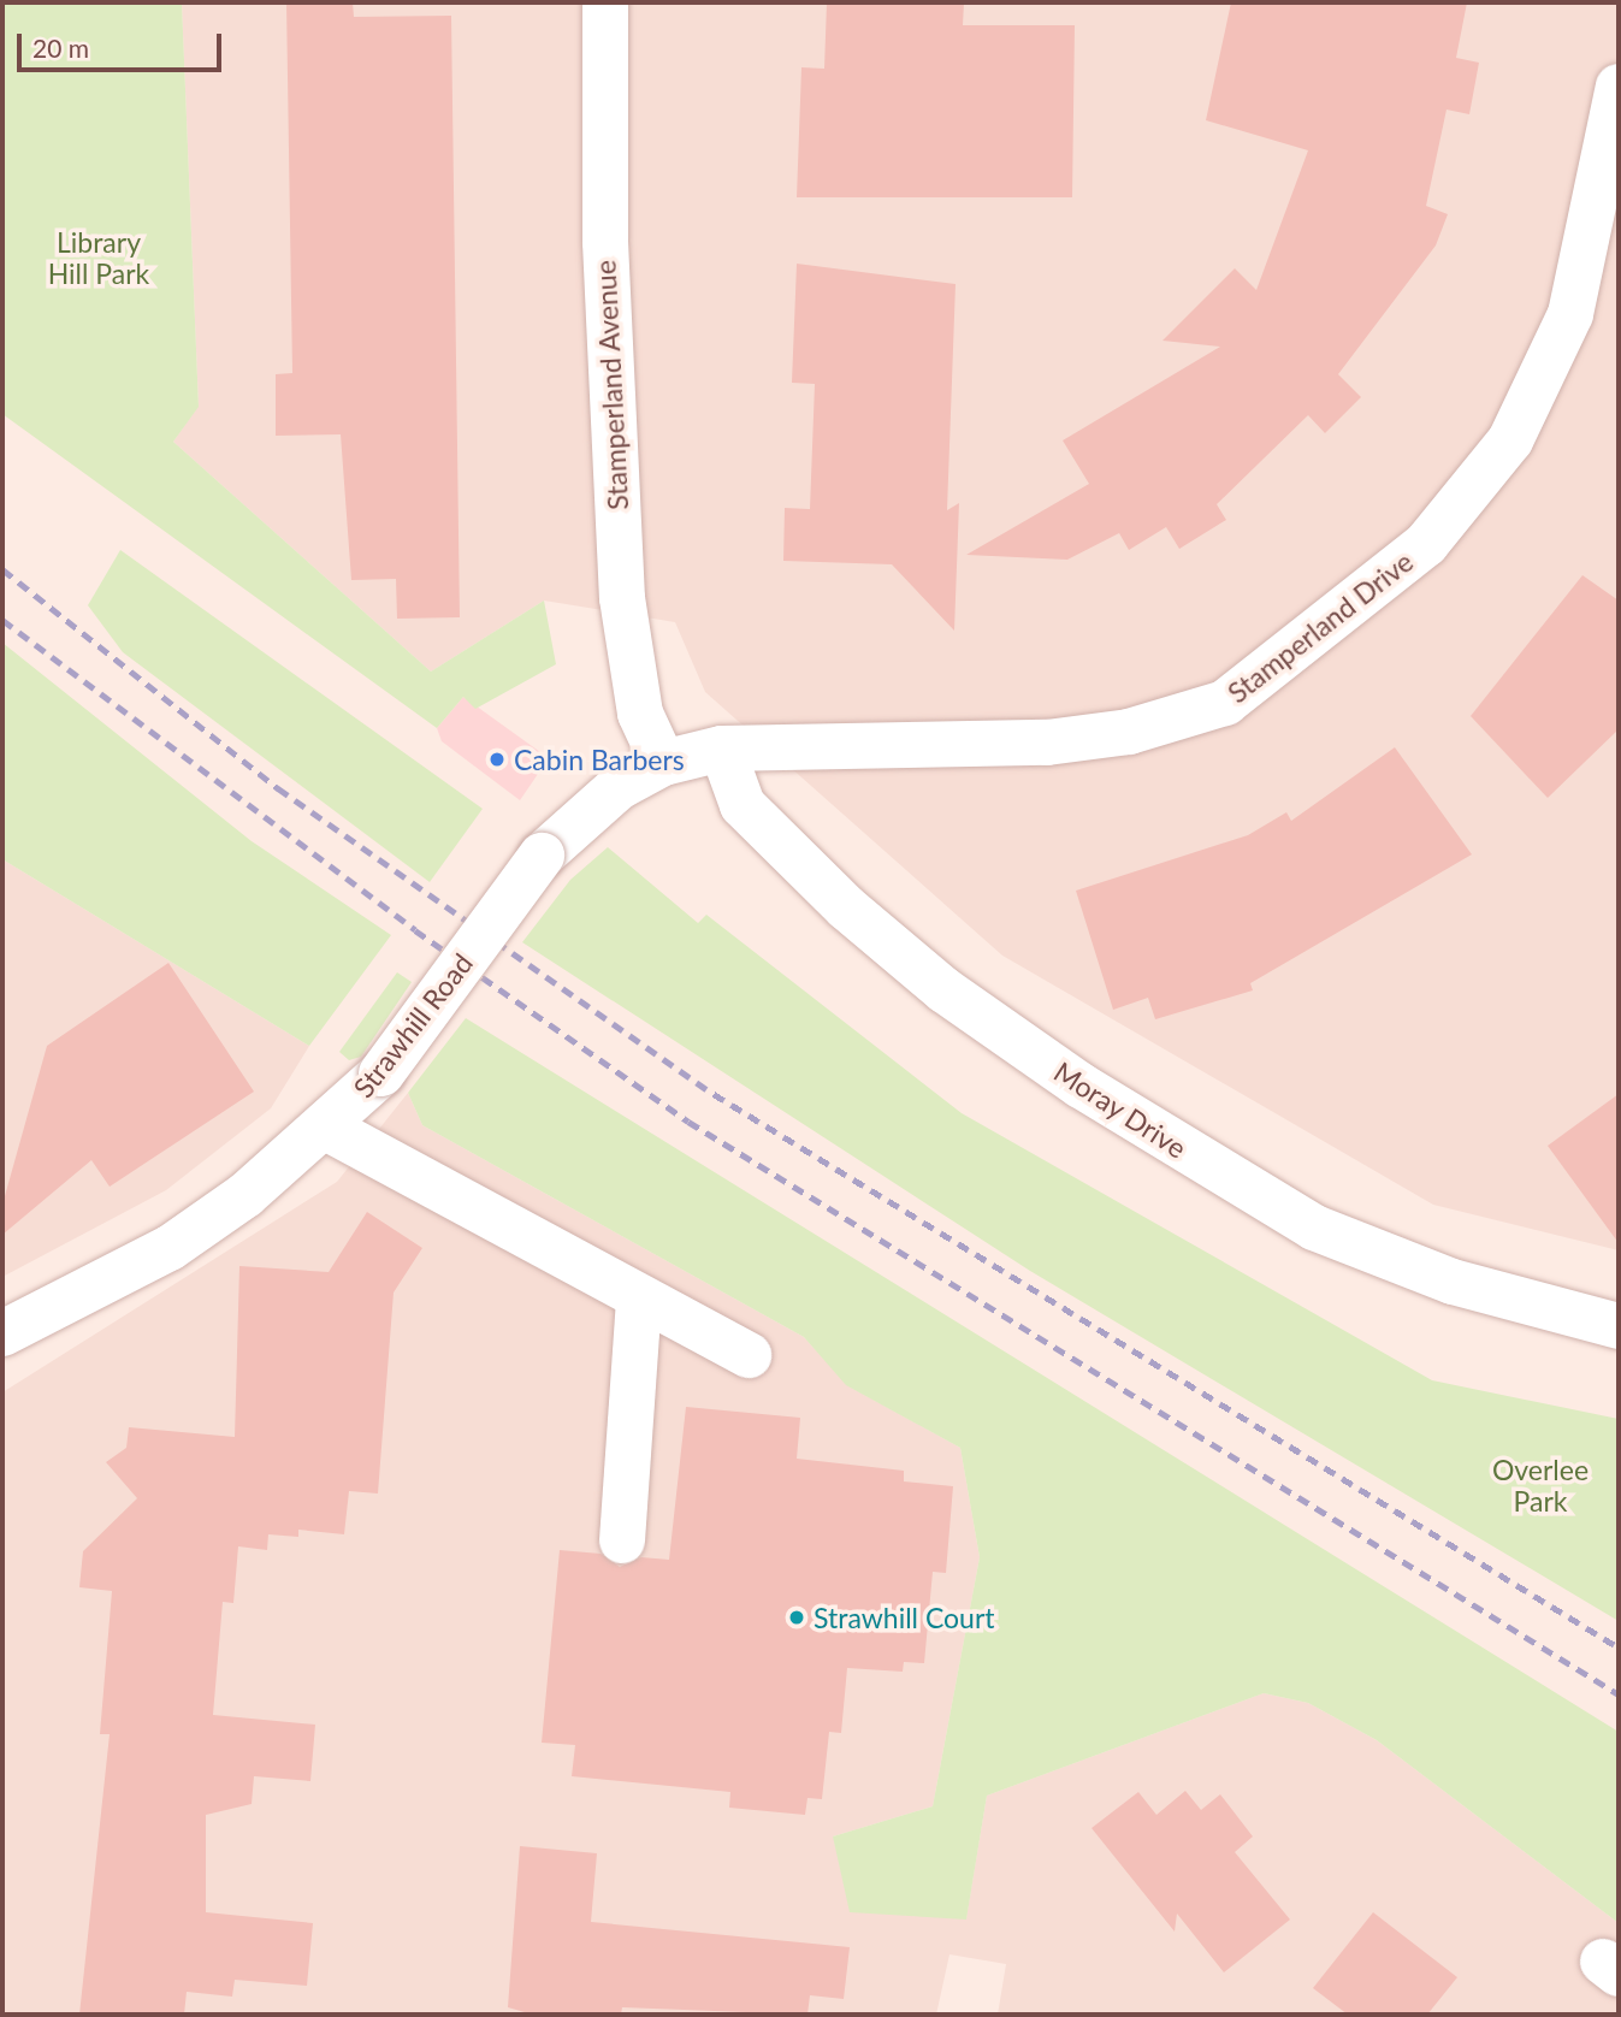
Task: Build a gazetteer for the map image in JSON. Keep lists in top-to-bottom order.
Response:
{
  "streets": {
    "street": [
      "Stamperland Avenue",
      "Stamperland Drive",
      "Strawhill Road",
      "Moray Drive"
    ]
  },
  "crossings": [
    ["Stamperland Avenue", "Stamperland Drive"],
    ["Stamperland Avenue", "Strawhill Road"],
    ["Stamperland Drive", "Strawhill Road"],
    ["Stamperland Drive", "Moray Drive"]
  ],
  "parks": ["Library Hill Park", "Overlee Park"],
  "places": ["Cabin Barbers", "Strawhill Court"],
  "scale_bar": "20 m"
}
